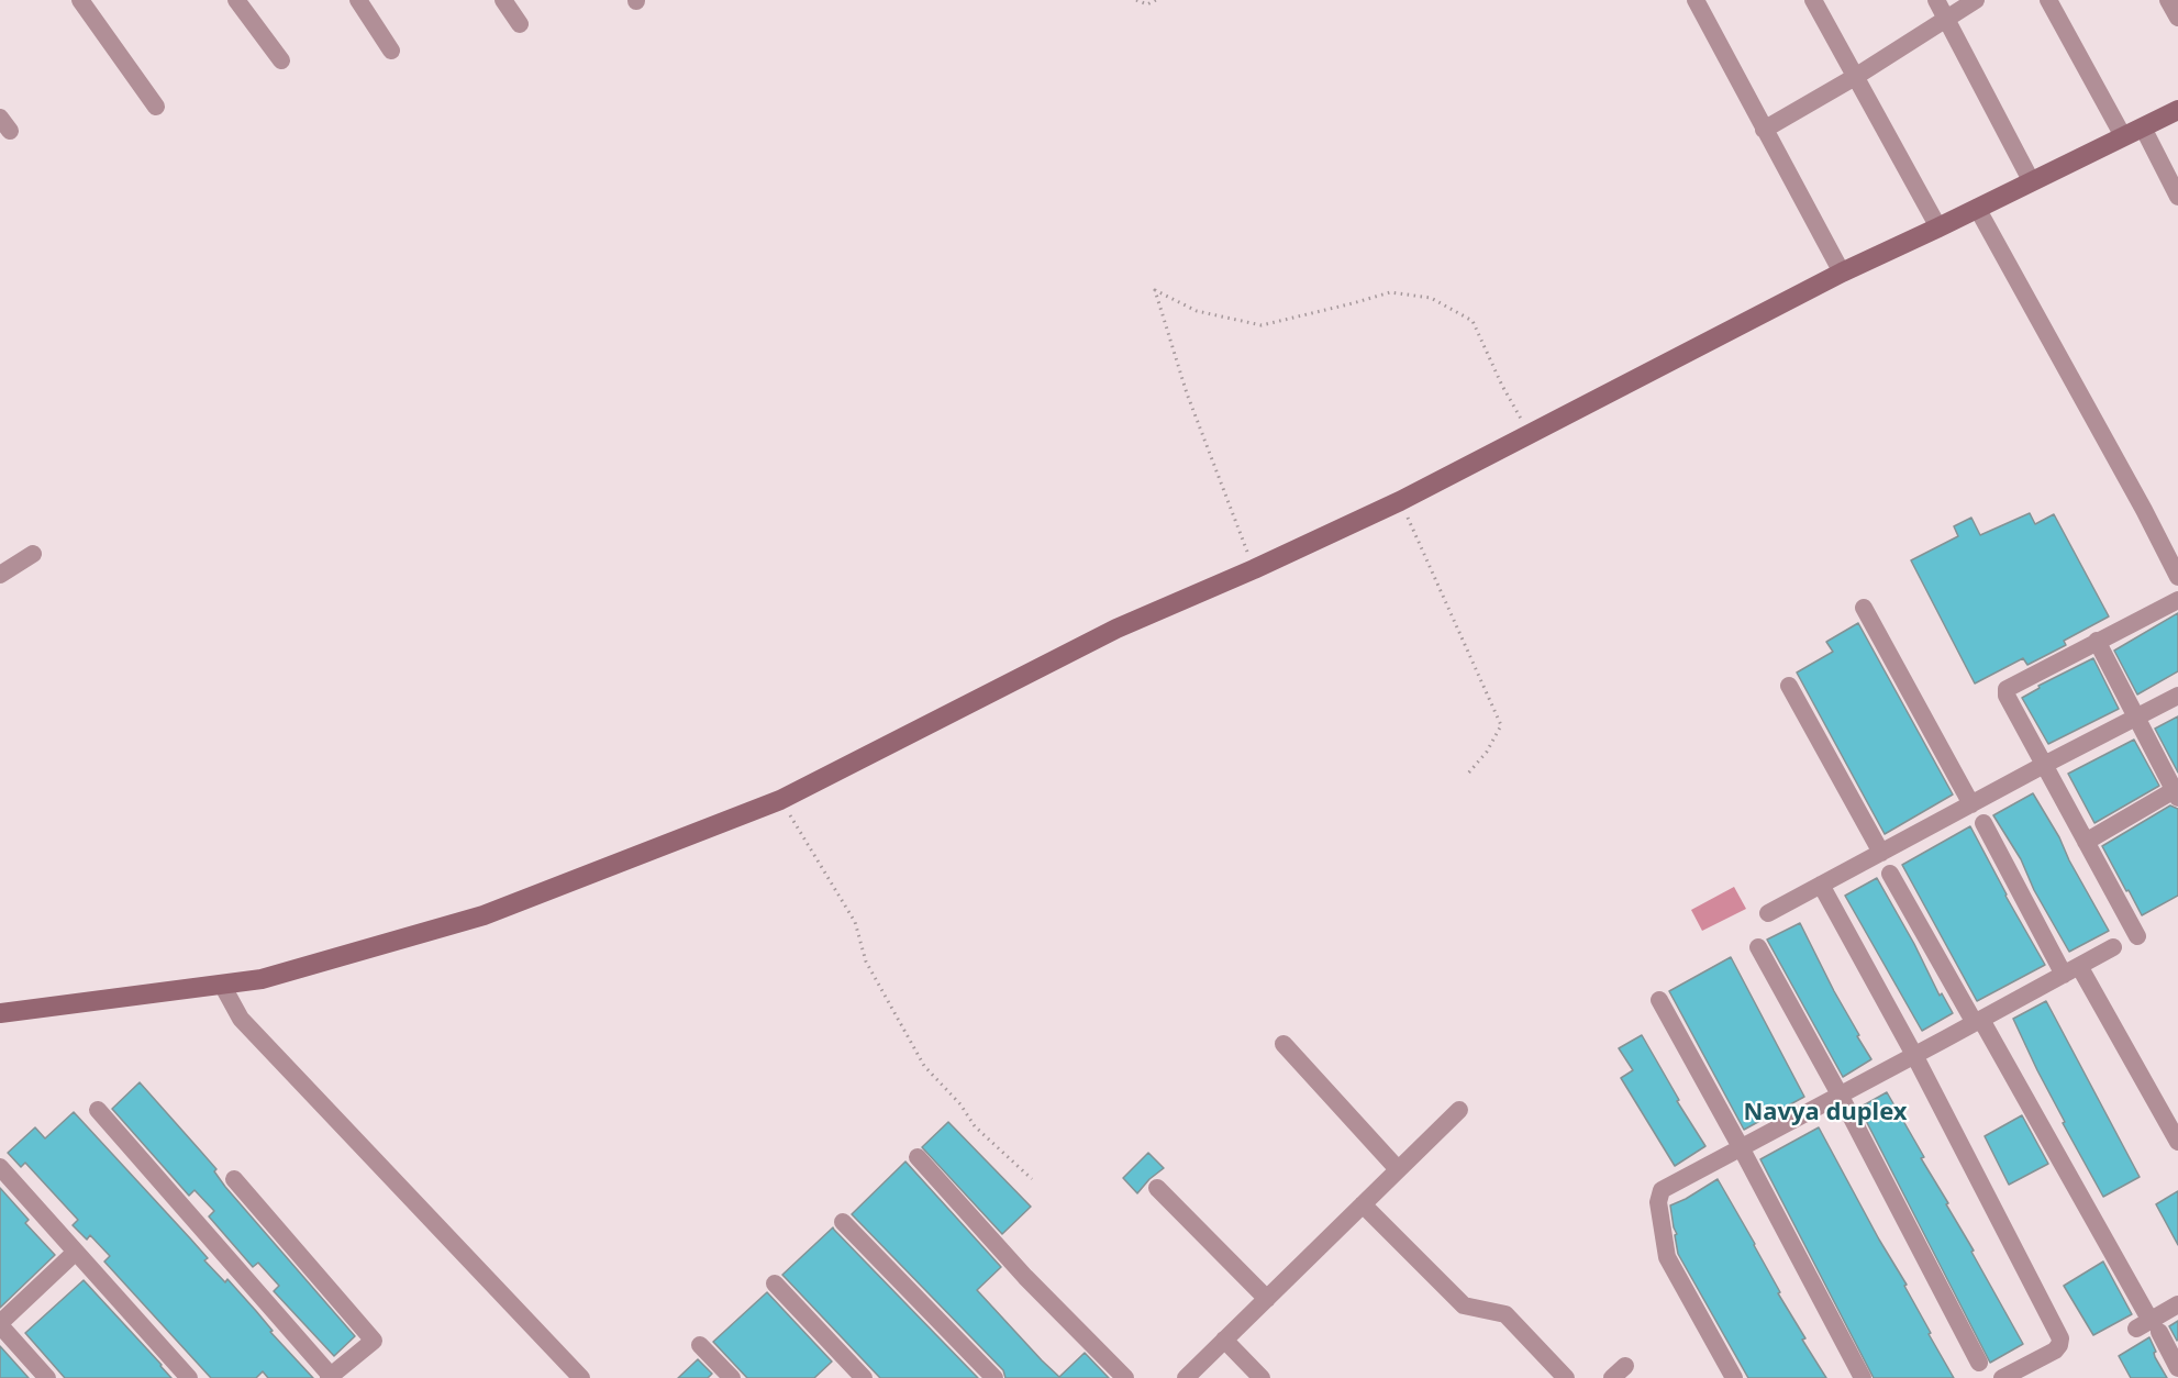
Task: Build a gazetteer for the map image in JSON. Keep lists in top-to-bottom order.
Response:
{
  "districts": ["Navya duplex"]
}
